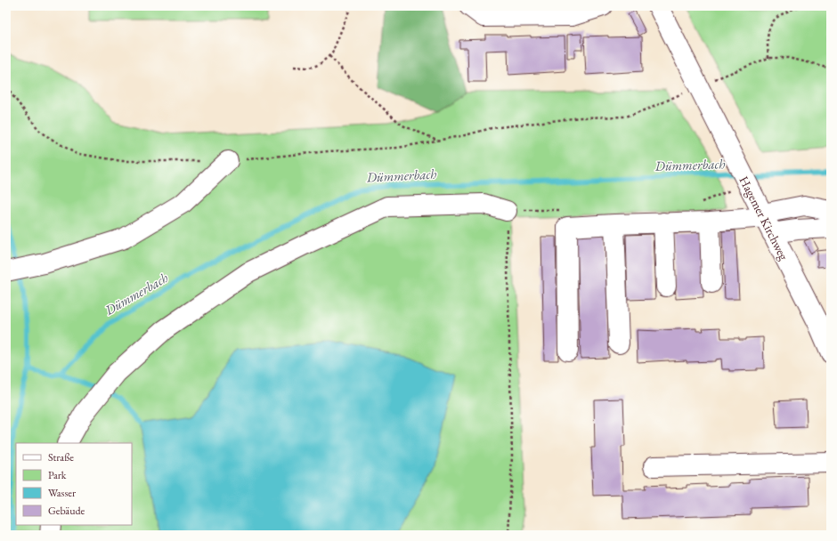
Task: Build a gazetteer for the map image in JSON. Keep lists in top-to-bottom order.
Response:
{
  "streets": {
    "street": ["Hagemer Kirchweg"]
  },
  "water": ["Dümmerbach"],
  "legend": [
    "Straße",
    "Park",
    "Wasser",
    "Gebäude"
  ]
}
